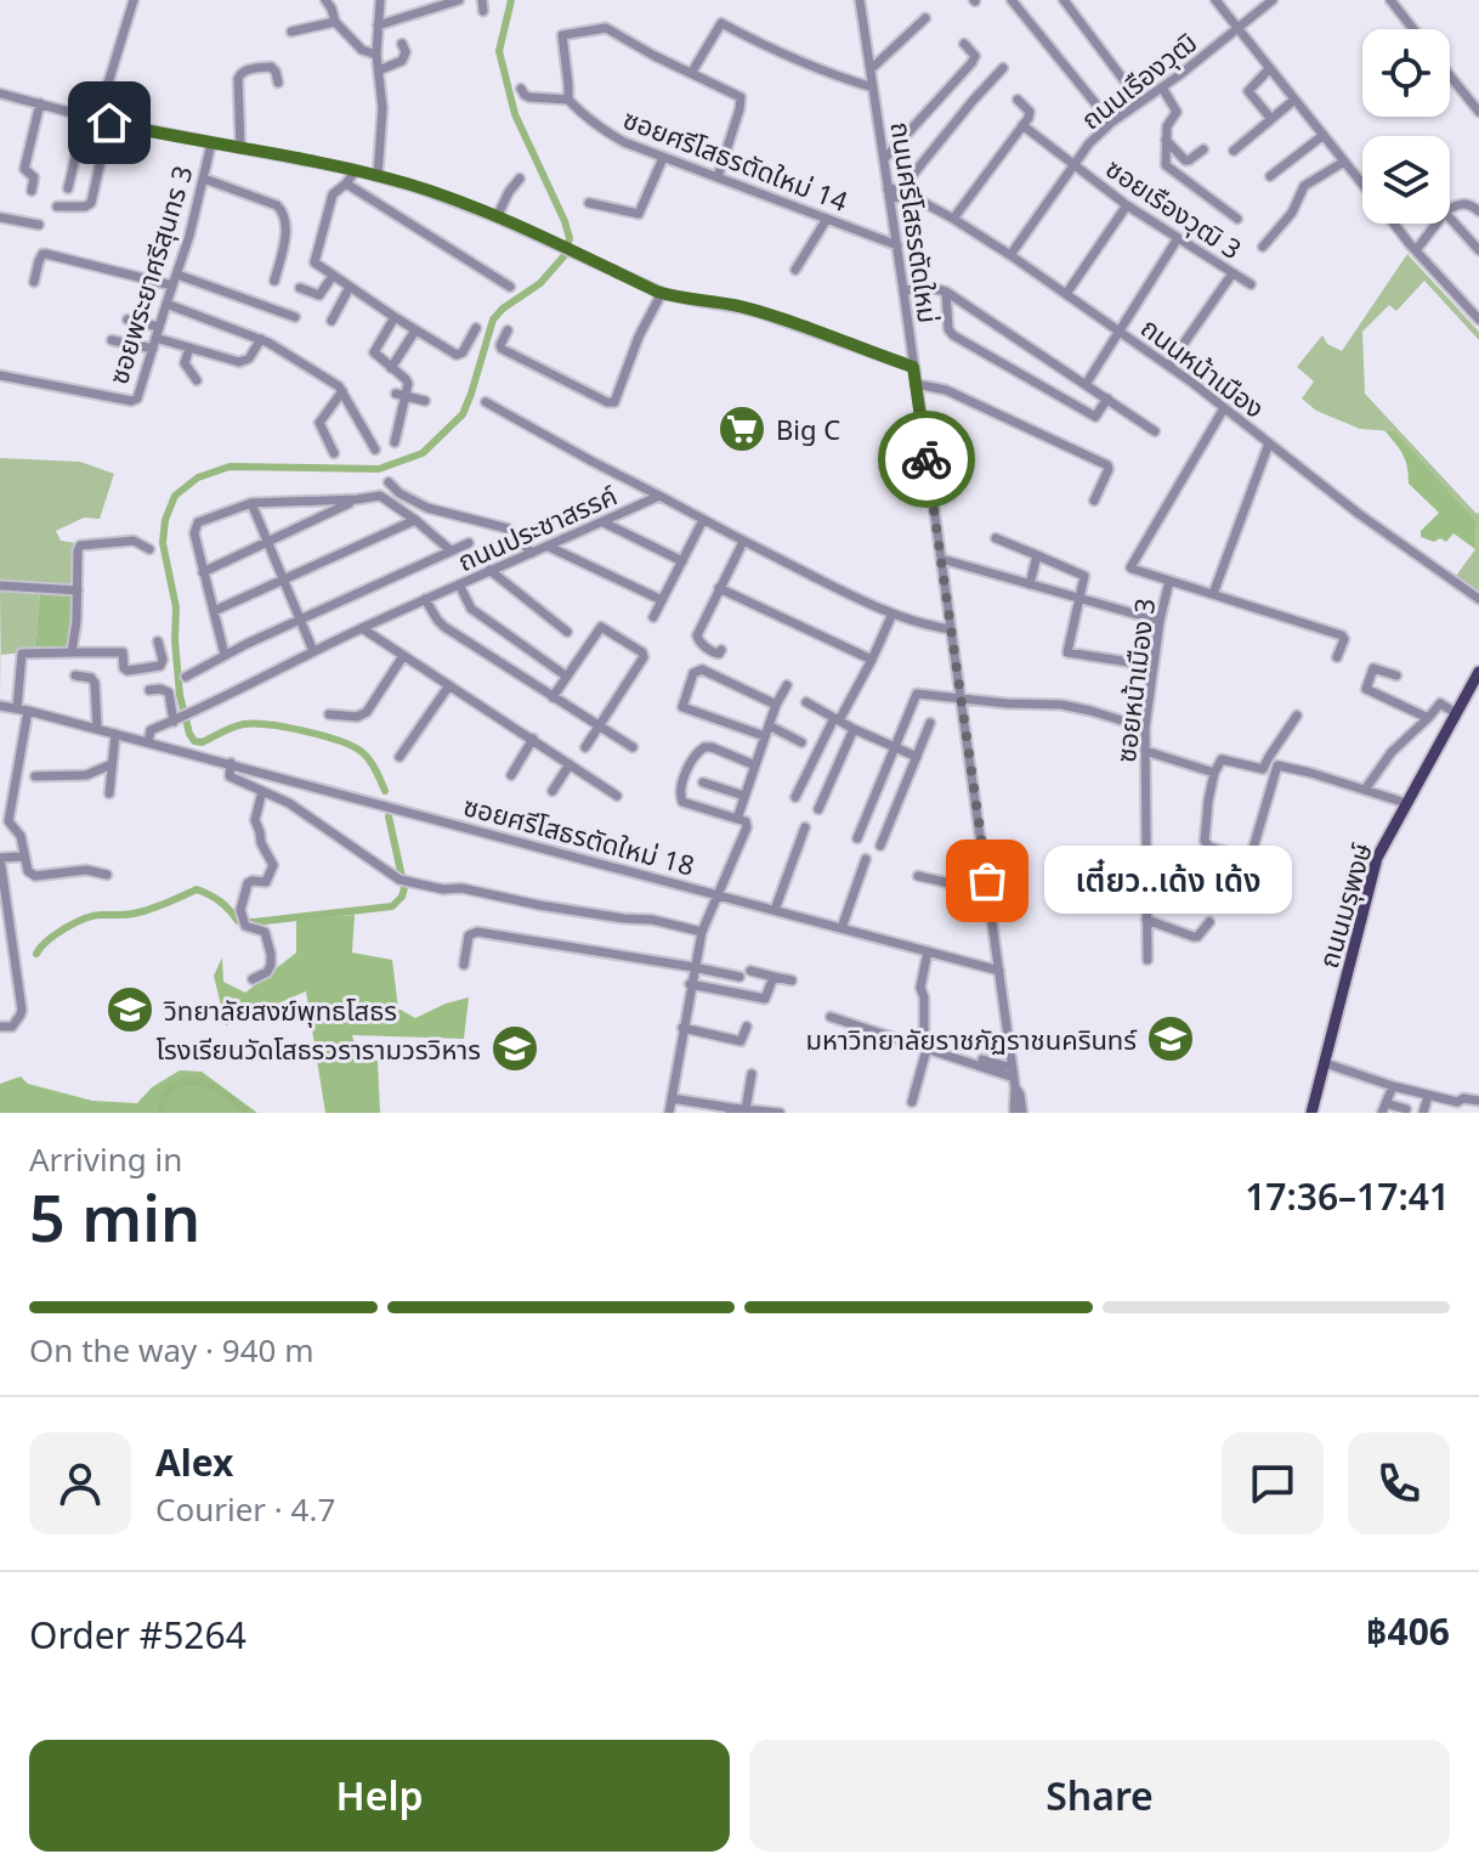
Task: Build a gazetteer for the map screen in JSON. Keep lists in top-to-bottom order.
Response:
{
  "streets": {
    "main road": ["ถนนมรุพงษ์"],
    "street": [
      "ถนนเรืองวุฒิ",
      "ซอยศรีโสธรตัดใหม่ 14",
      "ซอยเรืองวุฒิ 3",
      "ถนนศรีโสธรตัดใหม่",
      "ซอยพระยาศรีสุนทร 3",
      "ถนนหน้าเมือง",
      "ถนนประชาสรรค์",
      "ซอยหน้าเมือง 3",
      "ซอยศรีโสธรตัดใหม่ 18"
    ]
  },
  "crossings": [
    ["ถนนเรืองวุฒิ", "ซอยเรืองวุฒิ 3"],
    ["ถนนเรืองวุฒิ", "ถนนหน้าเมือง"],
    ["ซอยศรีโสธรตัดใหม่ 14", "ถนนศรีโสธรตัดใหม่"],
    ["ถนนศรีโสธรตัดใหม่", "ถนนหน้าเมือง"],
    ["ถนนศรีโสธรตัดใหม่", "ซอยศรีโสธรตัดใหม่ 18"],
    ["ถนนหน้าเมือง", "ซอยหน้าเมือง 3"],
    ["ถนนประชาสรรค์", "ซอยศรีโสธรตัดใหม่ 18"]
  ],
  "places": {
    "supermarket": ["Big C"],
    "other": ["เตี๋ยว..เด้ง เด้ง"],
    "school or university": ["วิทยาลัยสงฆ์พุทธโสธร", "มหาวิทยาลัยราชภัฏราชนครินทร์", "โรงเรียนวัดโสธรวรารามวรวิหาร"]
  },
  "page": {
    "bubble": "เตี๋ยว..เด้ง เด้ง",
    "heading": ["5 min", "Arriving in", "17:36–17:41"],
    "panel": [
      "Alex",
      "Courier · 4.7",
      "Order #5264",
      "฿406"
    ],
    "bar": "On the way · 940 m",
    "buttons": ["Help", "Share"]
  }
}
